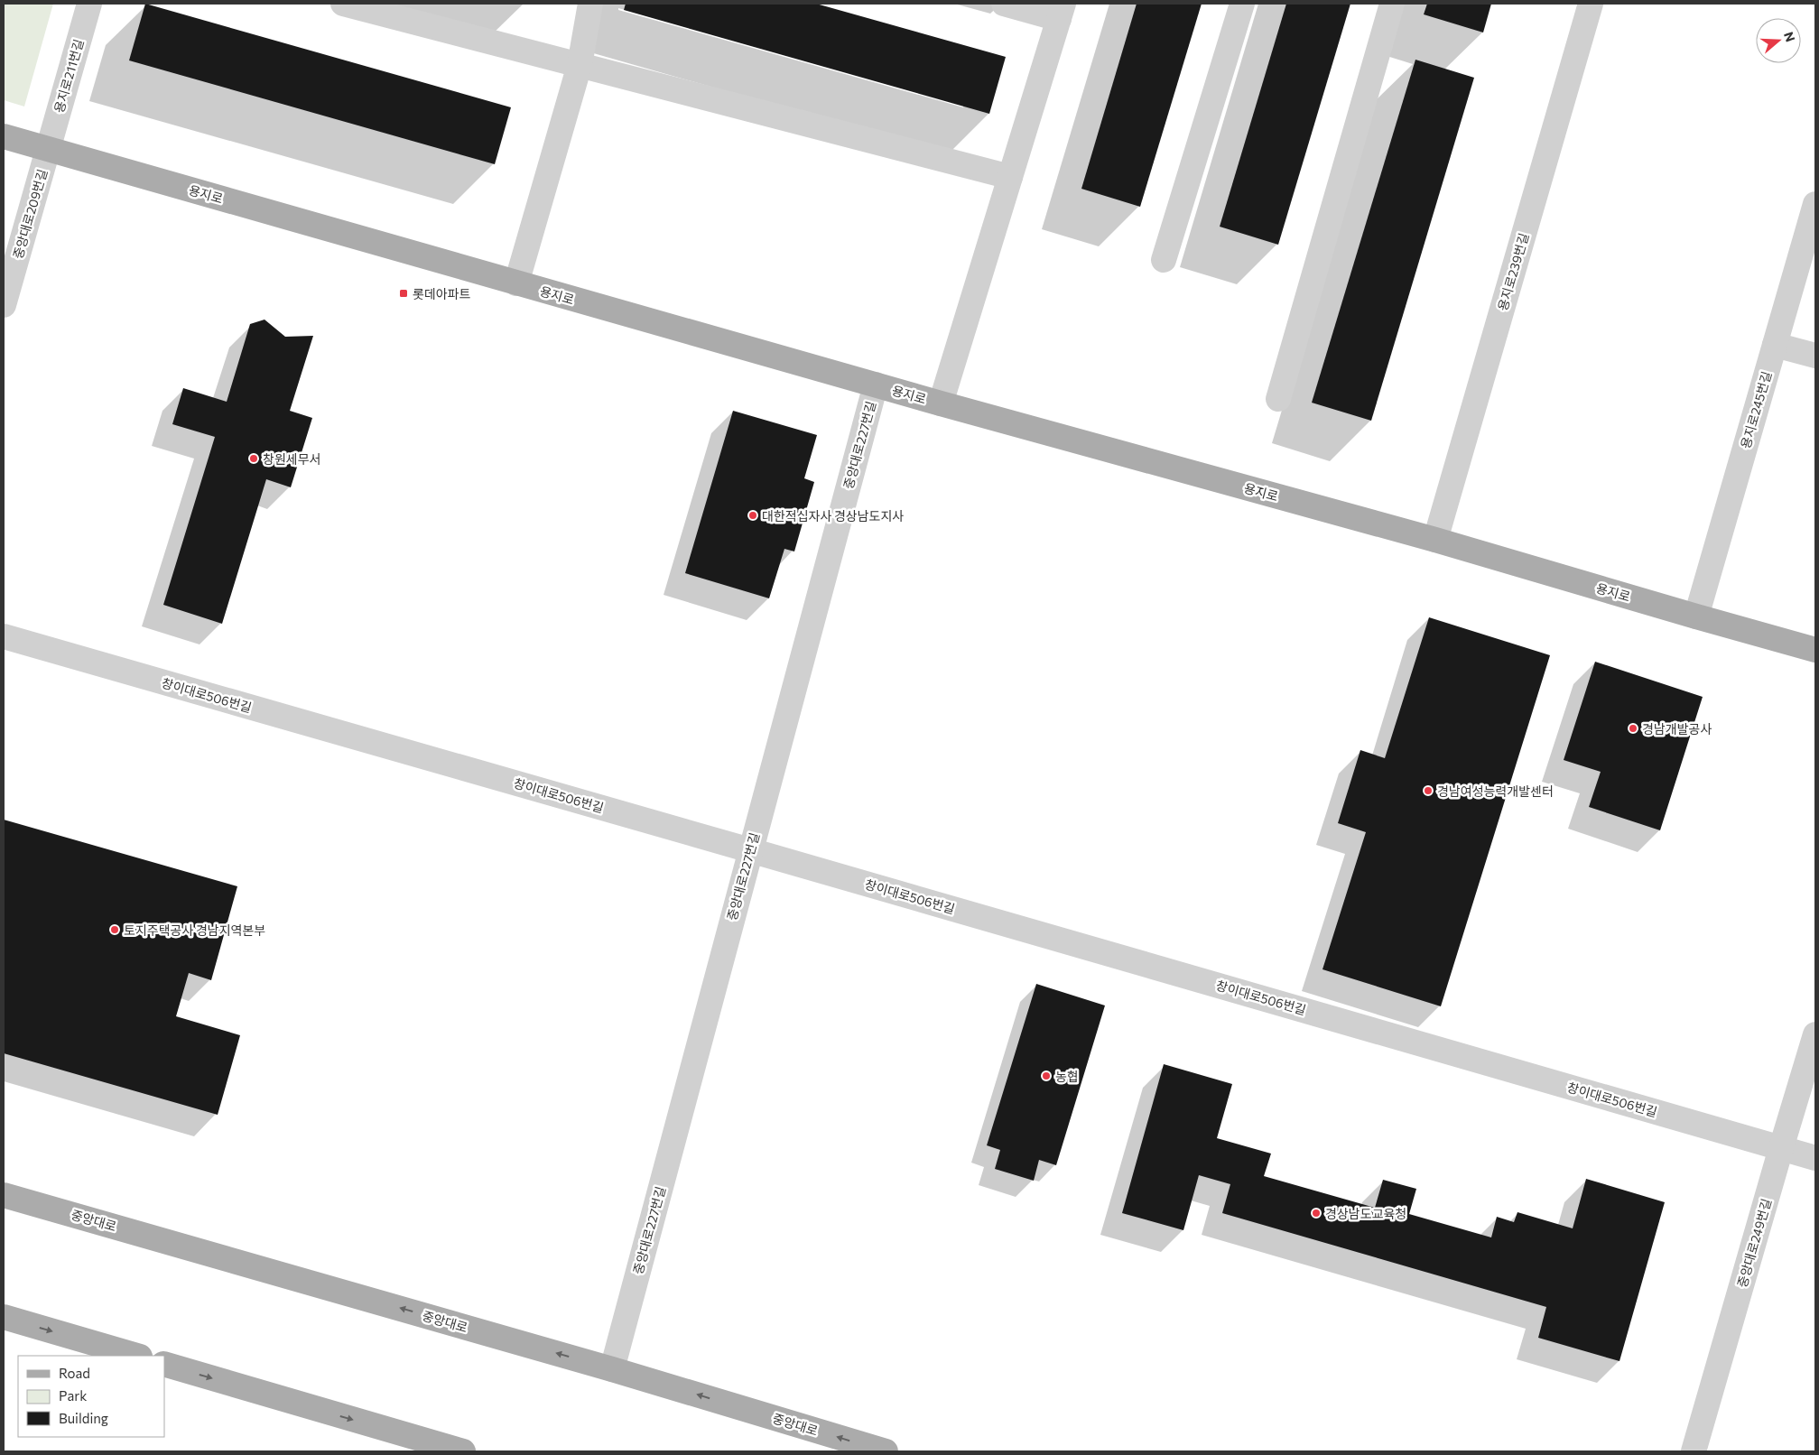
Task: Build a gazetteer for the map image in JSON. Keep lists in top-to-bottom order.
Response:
{
  "streets": {
    "main road": ["용지로", "중앙대로"],
    "street": [
      "용지로211번길",
      "중앙대로209번길",
      "용지로239번길",
      "용지로245번길",
      "중앙대로227번길",
      "창이대로506번길",
      "중앙대로249번길"
    ]
  },
  "crossings": [
    ["용지로211번길", "용지로"],
    ["용지로211번길", "중앙대로209번길"],
    ["용지로", "중앙대로209번길"],
    ["용지로", "용지로239번길"],
    ["용지로", "용지로245번길"],
    ["용지로", "중앙대로227번길"],
    ["중앙대로227번길", "창이대로506번길"],
    ["중앙대로227번길", "중앙대로"],
    ["창이대로506번길", "중앙대로249번길"]
  ],
  "places": {
    "transit": ["롯데아파트"],
    "other": [
      "창원세무서",
      "대한적십자사 경상남도지사",
      "경남개발공사",
      "경남여성능력개발센터",
      "토지주택공사 경남지역본부",
      "농협",
      "경상남도교육청"
    ]
  },
  "legend": ["Road", "Park", "Building"],
  "north": "right"
}
